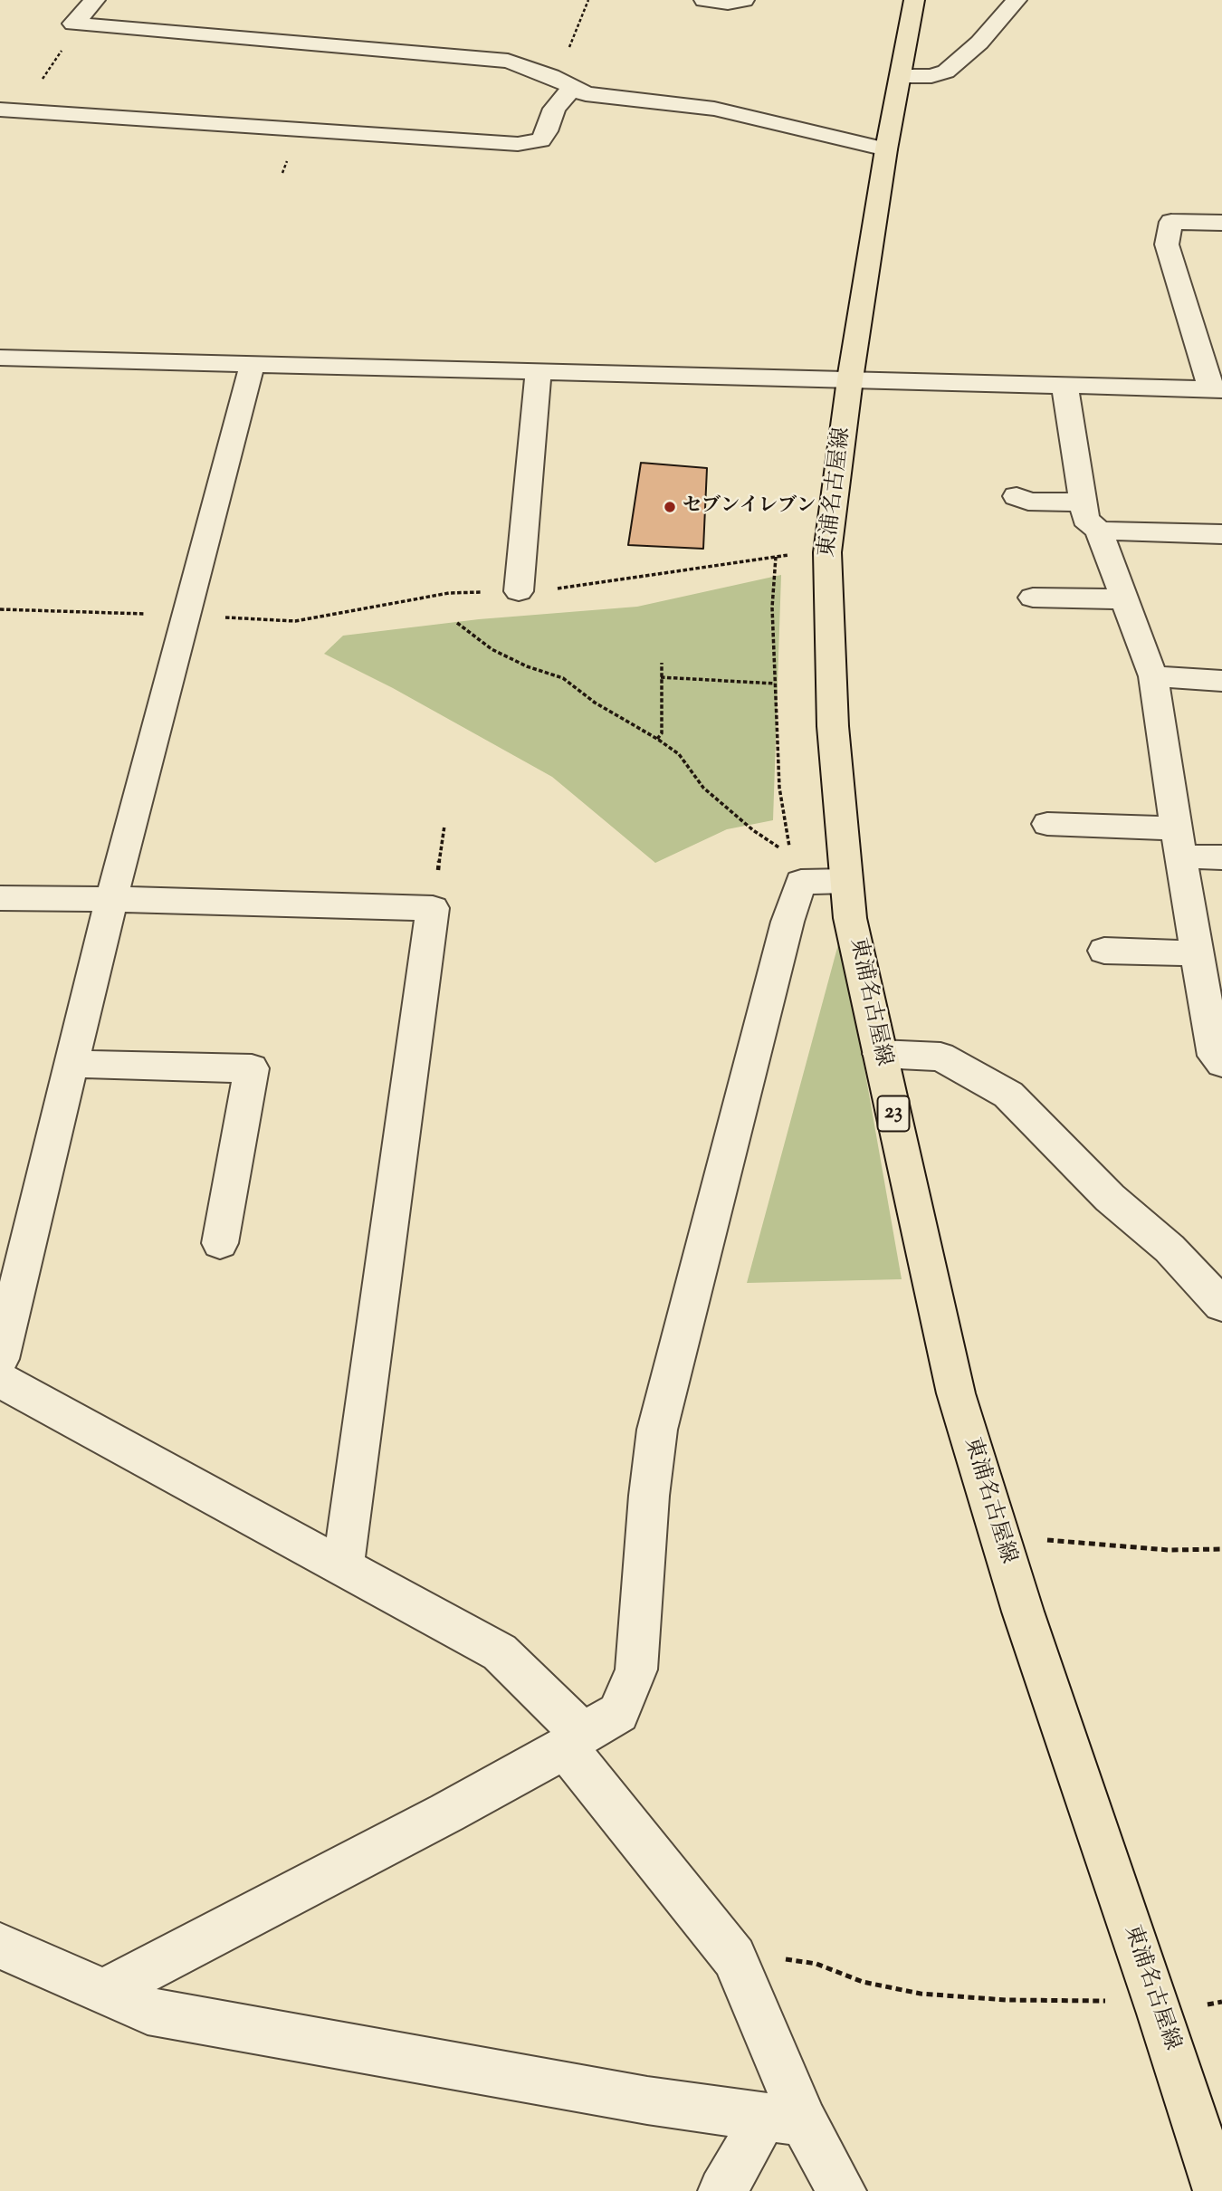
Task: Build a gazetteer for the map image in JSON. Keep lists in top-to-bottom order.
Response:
{
  "streets": {
    "main road": ["東浦名古屋線", "23"]
  },
  "places": ["セブンイレブン"]
}
